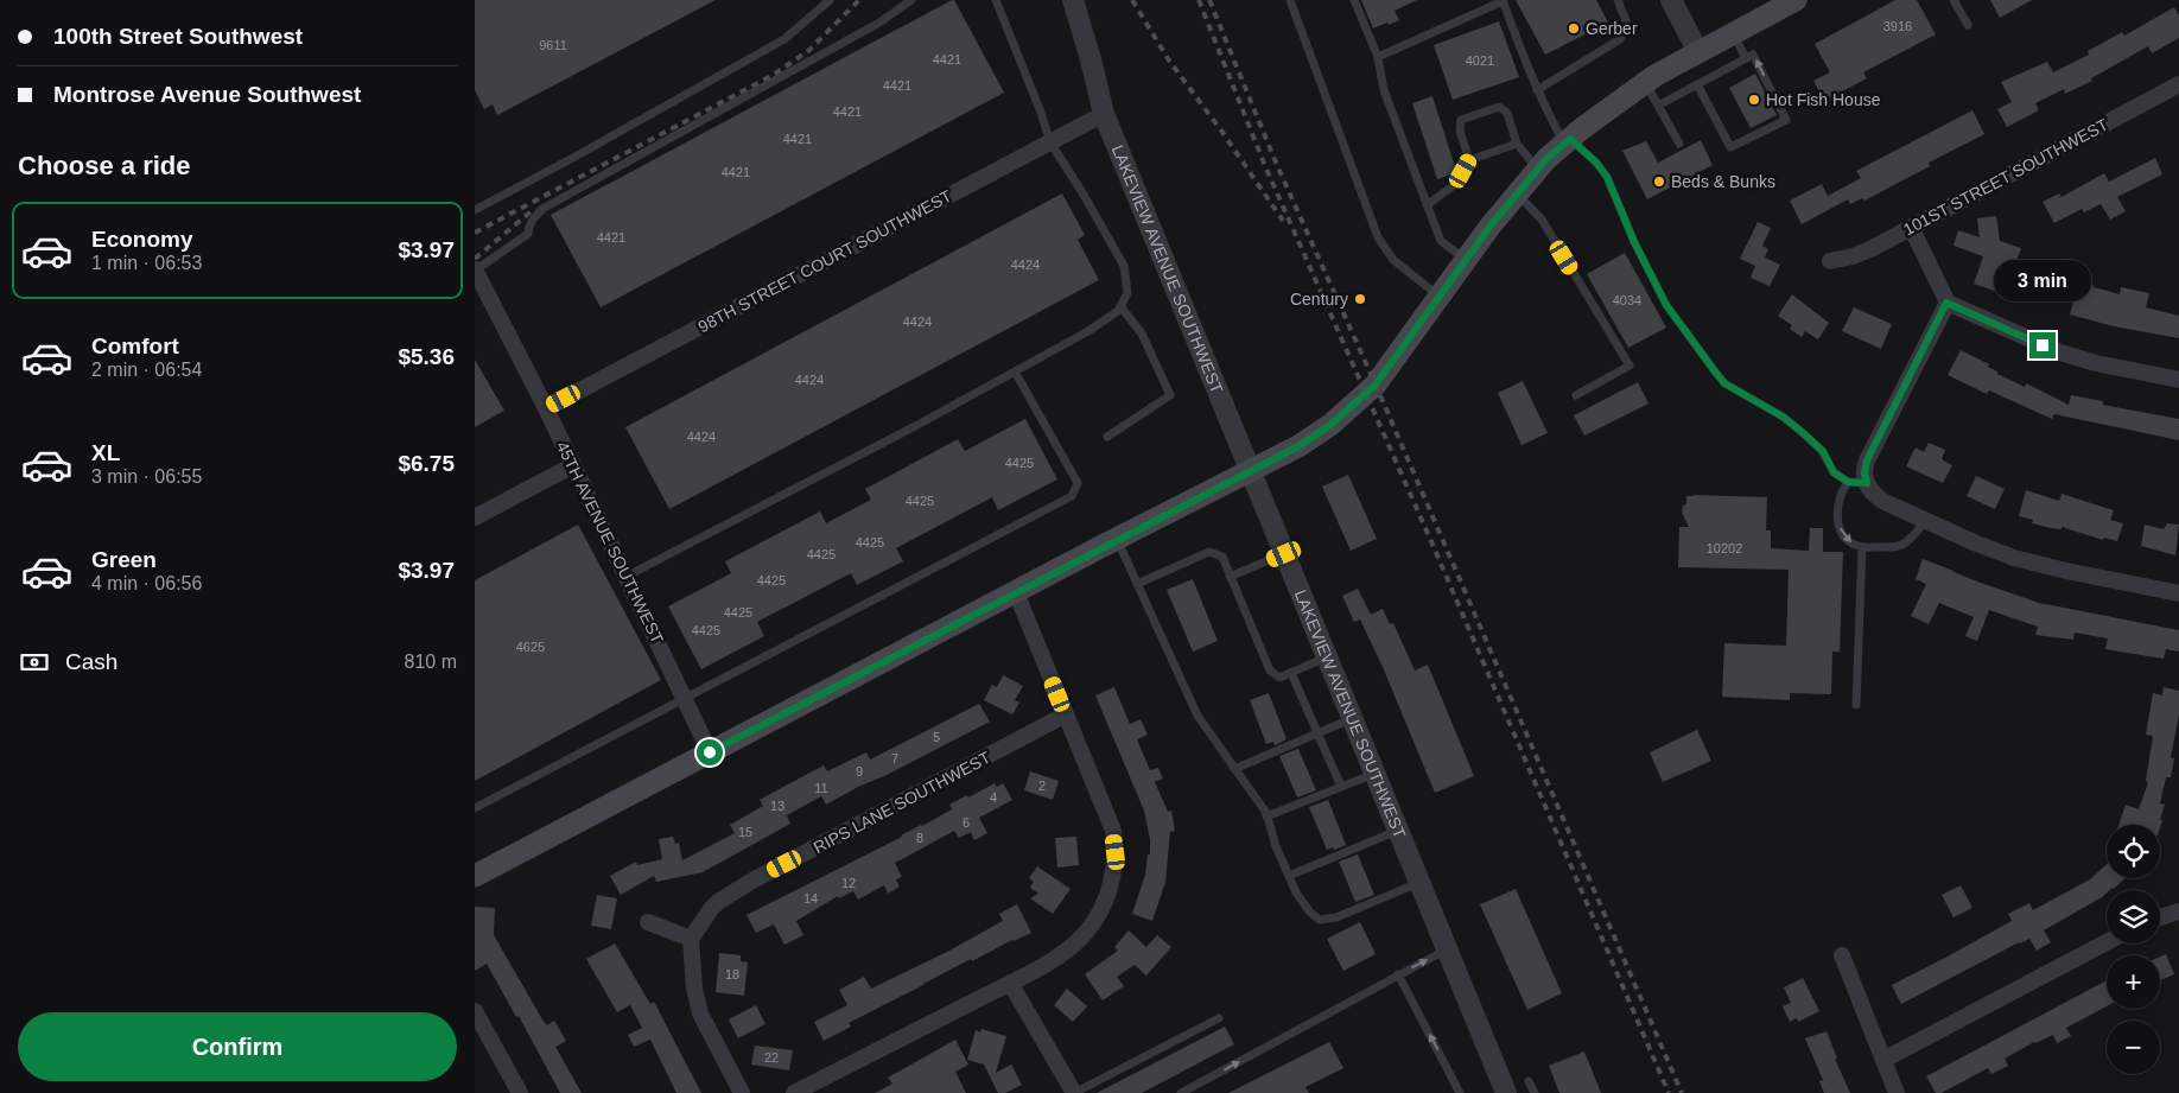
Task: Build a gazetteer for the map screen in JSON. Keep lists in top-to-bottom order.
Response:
{
  "streets": {
    "street": [
      "101ST STREET SOUTHWEST",
      "98TH STREET COURT SOUTHWEST",
      "LAKEVIEW AVENUE SOUTHWEST",
      "45TH AVENUE SOUTHWEST",
      "RIPS LANE SOUTHWEST"
    ]
  },
  "crossings": [
    ["98TH STREET COURT SOUTHWEST", "LAKEVIEW AVENUE SOUTHWEST"],
    ["98TH STREET COURT SOUTHWEST", "45TH AVENUE SOUTHWEST"]
  ],
  "places": [
    "Gerber",
    "Hot Fish House",
    "Beds & Bunks",
    "Century"
  ],
  "house_numbers": [
    "3916",
    "9611",
    "4421",
    "4021",
    "4421",
    "4421",
    "4421",
    "4421",
    "4421",
    "4424",
    "4034",
    "4424",
    "4424",
    "4424",
    "4425",
    "4425",
    "4425",
    "10202",
    "4425",
    "4425",
    "4425",
    "4425",
    "4625",
    "5",
    "7",
    "9",
    "2",
    "11",
    "4",
    "13",
    "6",
    "15",
    "8",
    "12",
    "14",
    "18",
    "22"
  ],
  "page": {
    "banner": ["100th Street Southwest", "Montrose Avenue Southwest"],
    "heading": "Choose a ride",
    "list": [
      {
        "name": "Economy",
        "note": "1 min · 06:53",
        "value": "$3.97"
      },
      {
        "name": "Comfort",
        "note": "2 min · 06:54",
        "value": "$5.36"
      },
      {
        "name": "XL",
        "note": "3 min · 06:55",
        "value": "$6.75"
      },
      {
        "name": "Green",
        "note": "4 min · 06:56",
        "value": "$3.97"
      }
    ],
    "bubble": "3 min",
    "pay": ["Cash", "810 m"],
    "map_buttons": ["+", "−"],
    "buttons": "Confirm"
  }
}
